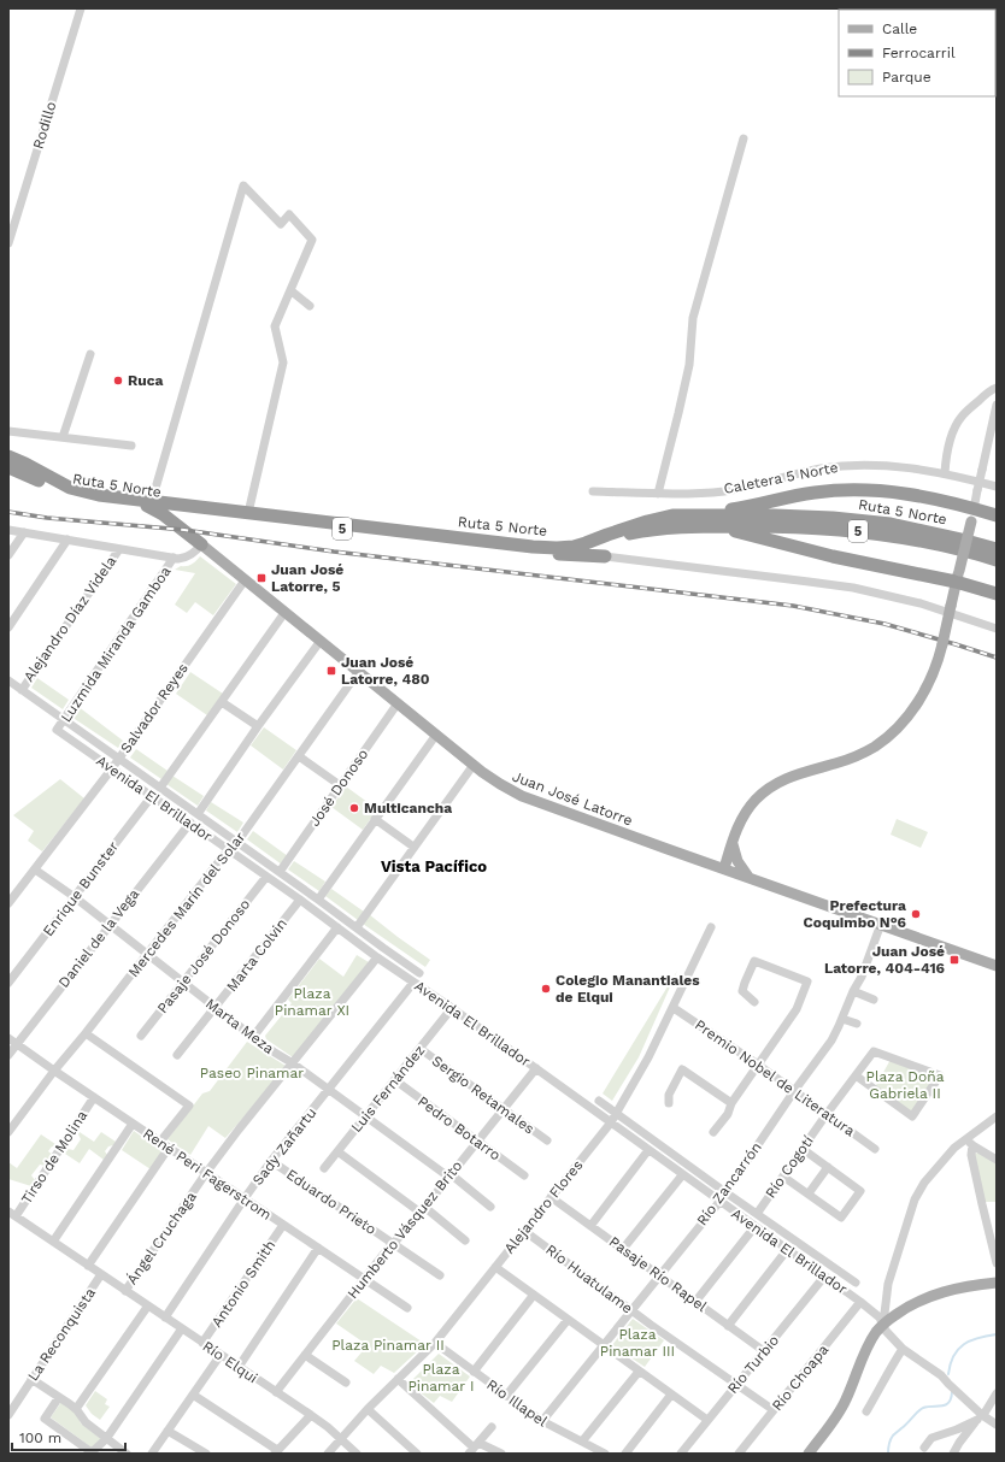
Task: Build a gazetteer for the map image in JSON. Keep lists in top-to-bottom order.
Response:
{
  "streets": {
    "highway": ["Ruta 5 Norte", "5"],
    "main road": ["Juan José Latorre"],
    "street": [
      "Rodillo",
      "Caletera 5 Norte",
      "Alejandro Díaz Videla",
      "Luzmida Miranda Gamboa",
      "Salvador Reyes",
      "José Donoso",
      "Avenida El Brillador",
      "Enrique Bunster",
      "Mercedes Marín del Solar",
      "Daniel de la Vega",
      "Marta Colvin",
      "Pasaje José Donoso",
      "Marta Meza",
      "Premio Nobel de Literatura",
      "Luis Fernández",
      "Sergio Retamales",
      "Pedro Botarro",
      "Sady Zañartu",
      "Tirso de Molina",
      "Río Cogotí",
      "René Peri Fagerstrom",
      "Río Zancarrón",
      "Eduardo Prieto",
      "Alejandro Flores",
      "Humberto Vásquez Brito",
      "Ángel Cruchaga",
      "Pasaje Río Rapel",
      "Río Huatulame",
      "Antonio Smith",
      "La Reconquista",
      "Río Elqui",
      "Río Turbio",
      "Río Choapa",
      "Río Illapel"
    ]
  },
  "crossings": [
    ["Alejandro Díaz Videla", "Avenida El Brillador"],
    ["Luzmida Miranda Gamboa", "Avenida El Brillador"],
    ["Salvador Reyes", "Avenida El Brillador"],
    ["Salvador Reyes", "Juan José Latorre"],
    ["Salvador Reyes", "Marta Meza"],
    ["José Donoso", "Avenida El Brillador"],
    ["José Donoso", "Juan José Latorre"],
    ["Avenida El Brillador", "Enrique Bunster"],
    ["Avenida El Brillador", "Mercedes Marín del Solar"],
    ["Avenida El Brillador", "Daniel de la Vega"],
    ["Avenida El Brillador", "Marta Colvin"],
    ["Avenida El Brillador", "Pasaje José Donoso"],
    ["Avenida El Brillador", "Luis Fernández"],
    ["Avenida El Brillador", "Sady Zañartu"],
    ["Avenida El Brillador", "Río Cogotí"],
    ["Avenida El Brillador", "Río Zancarrón"],
    ["Avenida El Brillador", "Alejandro Flores"],
    ["Avenida El Brillador", "Humberto Vásquez Brito"],
    ["Avenida El Brillador", "Ángel Cruchaga"],
    ["Avenida El Brillador", "Río Turbio"],
    ["Avenida El Brillador", "Río Choapa"],
    ["Juan José Latorre", "Mercedes Marín del Solar"],
    ["Juan José Latorre", "Río Zancarrón"],
    ["Enrique Bunster", "Marta Meza"],
    ["Mercedes Marín del Solar", "Marta Meza"],
    ["Mercedes Marín del Solar", "René Peri Fagerstrom"],
    ["Daniel de la Vega", "Marta Meza"],
    ["Daniel de la Vega", "René Peri Fagerstrom"],
    ["Marta Colvin", "Marta Meza"],
    ["Pasaje José Donoso", "Marta Meza"],
    ["Marta Meza", "Luis Fernández"],
    ["Marta Meza", "Sady Zañartu"],
    ["Marta Meza", "Humberto Vásquez Brito"],
    ["Marta Meza", "Ángel Cruchaga"],
    ["Premio Nobel de Literatura", "Río Cogotí"],
    ["Premio Nobel de Literatura", "Río Zancarrón"],
    ["Premio Nobel de Literatura", "Alejandro Flores"],
    ["Luis Fernández", "Sergio Retamales"],
    ["Luis Fernández", "Pedro Botarro"],
    ["Sergio Retamales", "Humberto Vásquez Brito"],
    ["Pedro Botarro", "Humberto Vásquez Brito"],
    ["Sady Zañartu", "René Peri Fagerstrom"],
    ["Sady Zañartu", "Eduardo Prieto"],
    ["Sady Zañartu", "Río Elqui"],
    ["Tirso de Molina", "René Peri Fagerstrom"],
    ["Tirso de Molina", "La Reconquista"],
    ["René Peri Fagerstrom", "Humberto Vásquez Brito"],
    ["René Peri Fagerstrom", "Ángel Cruchaga"],
    ["René Peri Fagerstrom", "Antonio Smith"],
    ["Río Zancarrón", "Pasaje Río Rapel"],
    ["Río Zancarrón", "Río Huatulame"],
    ["Río Zancarrón", "Río Illapel"],
    ["Eduardo Prieto", "Humberto Vásquez Brito"],
    ["Alejandro Flores", "Pasaje Río Rapel"],
    ["Alejandro Flores", "Río Huatulame"],
    ["Alejandro Flores", "Río Elqui"],
    ["Alejandro Flores", "Río Illapel"],
    ["Humberto Vásquez Brito", "Río Elqui"],
    ["Ángel Cruchaga", "Río Elqui"],
    ["Pasaje Río Rapel", "Río Turbio"],
    ["Río Huatulame", "Río Turbio"],
    ["Río Huatulame", "Río Choapa"],
    ["Antonio Smith", "Río Elqui"],
    ["La Reconquista", "Río Elqui"]
  ],
  "districts": ["Vista Pacífico"],
  "parks": [
    "Plaza Pinamar XI",
    "Paseo Pinamar",
    "Plaza Doña Gabriela II",
    "Plaza Pinamar III",
    "Plaza Pinamar II",
    "Plaza Pinamar I"
  ],
  "places": {
    "other": [
      "Ruca",
      "Multicancha",
      "Prefectura Coquimbo N°6",
      "Colegio Manantiales de Elqui"
    ],
    "transit": ["Juan José Latorre, 5", "Juan José Latorre, 480", "Juan José Latorre, 404-416"]
  },
  "legend": ["Calle", "Ferrocarril", "Parque"],
  "scale_bar": "100 m"
}
